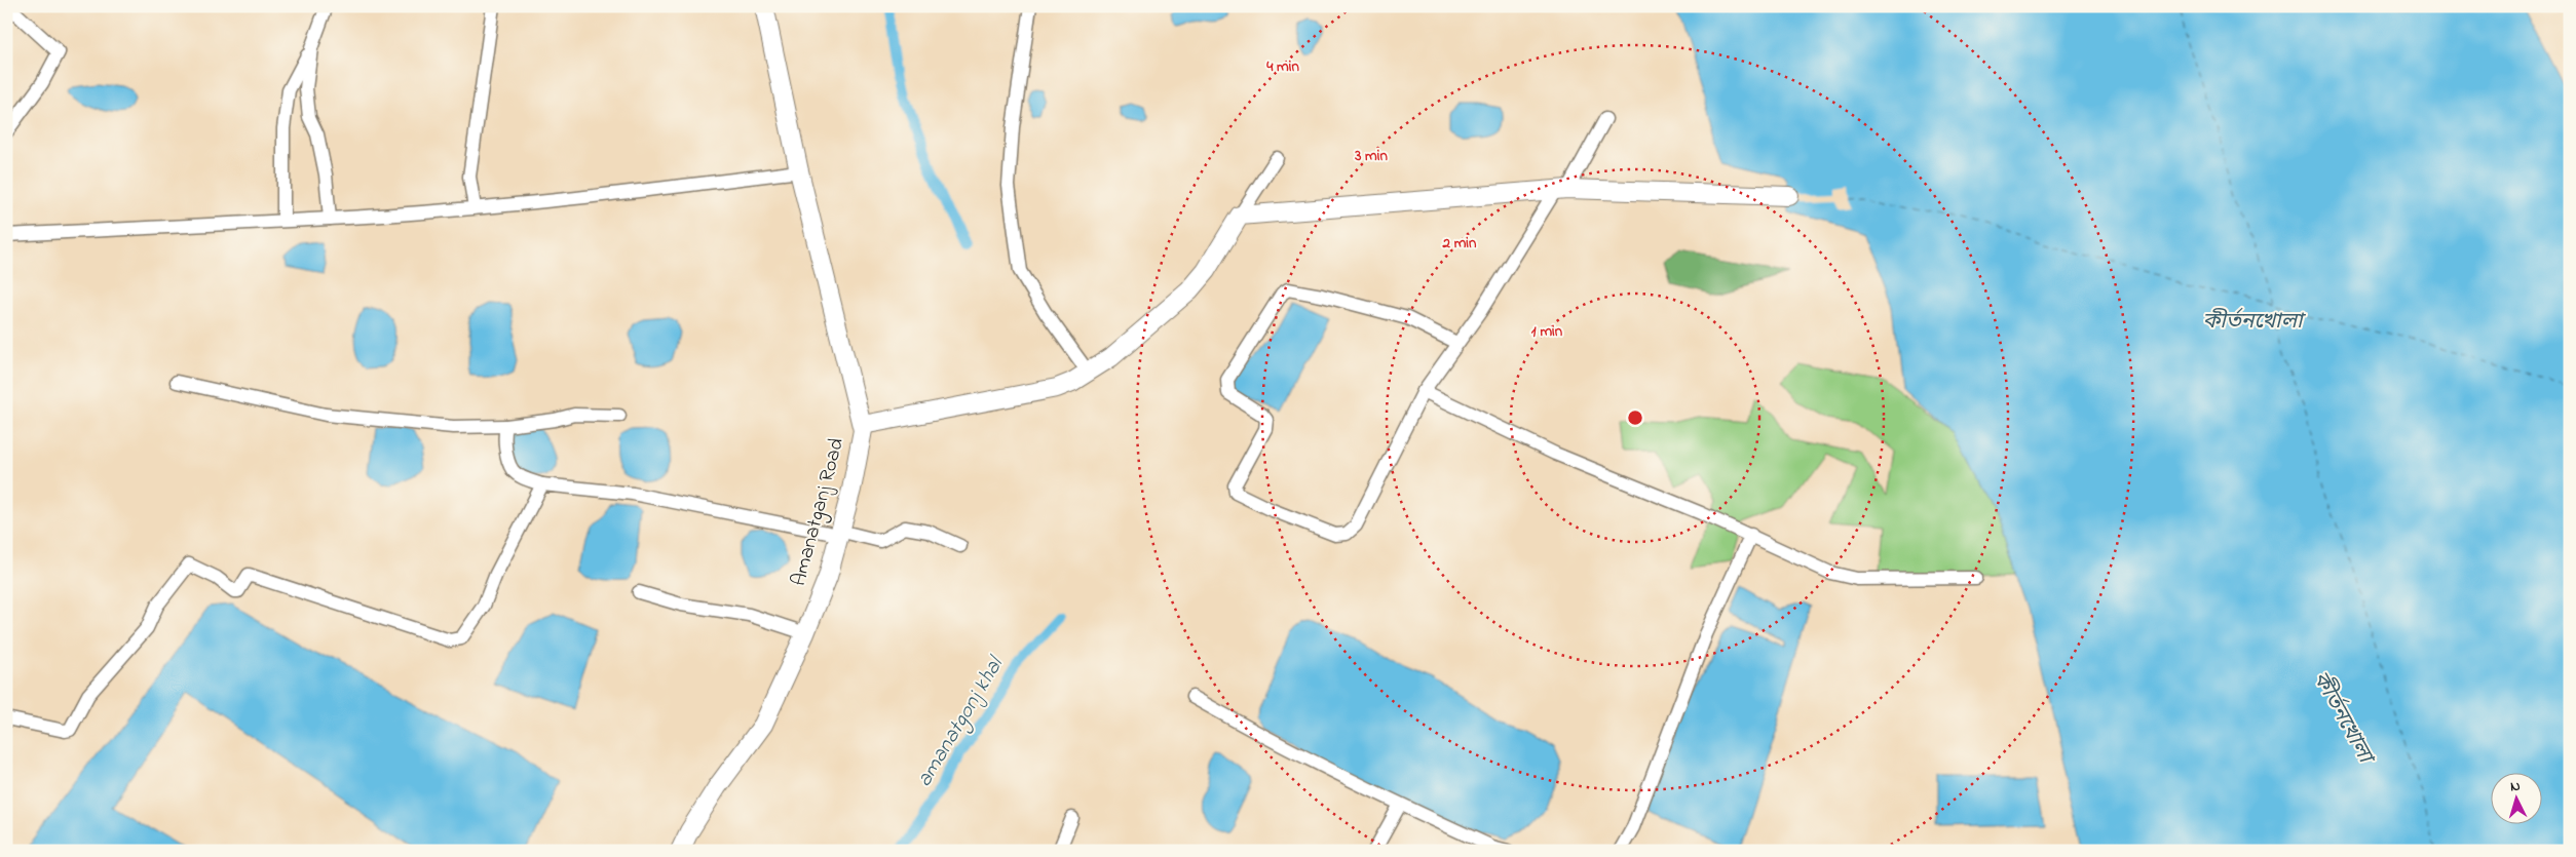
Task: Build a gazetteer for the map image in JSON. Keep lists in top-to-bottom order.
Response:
{
  "streets": {
    "main road": ["Amanatganj Road"]
  },
  "water": ["কীর্তনখোলা", "amanatgonj khal"],
  "north": "top",
  "rings": [
    "4 min",
    "3 min",
    "2 min",
    "1 min"
  ]
}
